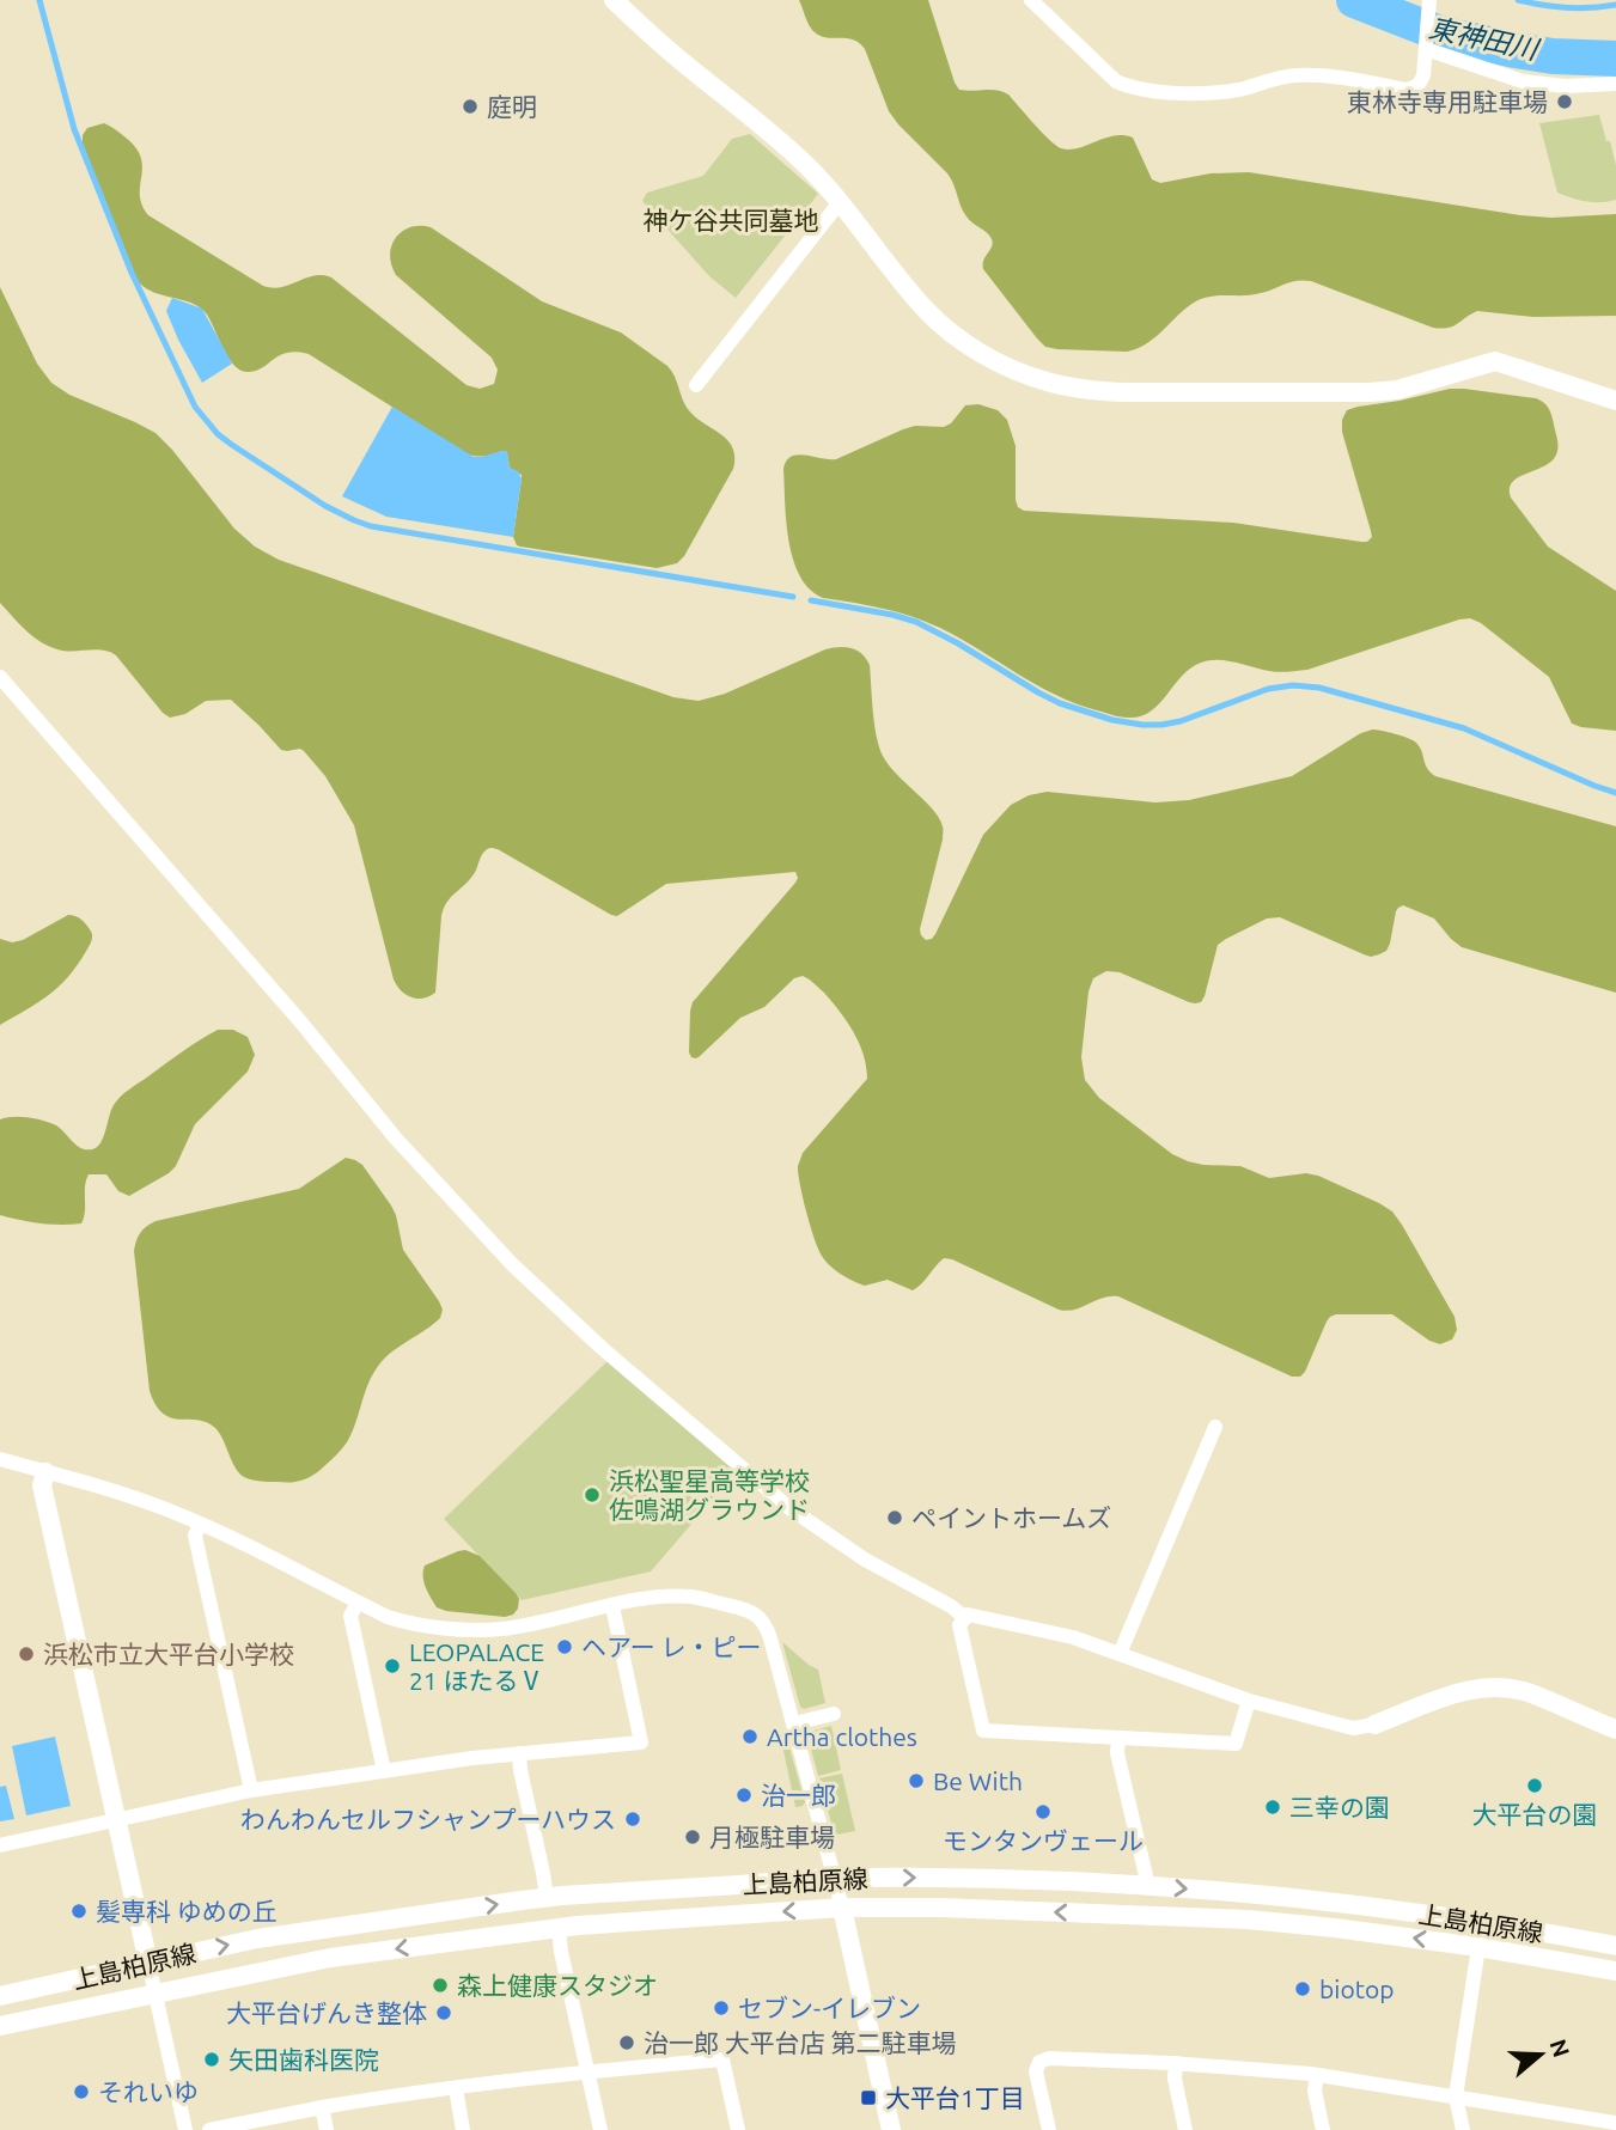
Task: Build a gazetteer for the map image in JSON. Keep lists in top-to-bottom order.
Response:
{
  "streets": {
    "street": ["上島柏原線"]
  },
  "water": ["東神田川"],
  "parks": ["神ケ谷共同墓地"],
  "places": {
    "other": [
      "東林寺専用駐車場",
      "庭明",
      "浜松聖星高等学校 佐鳴湖グラウンド",
      "ペイントホームズ",
      "ヘアー レ・ピー",
      "浜松市立大平台小学校",
      "LEOPALACE 21 ほたるⅤ",
      "Artha clothes",
      "Be With",
      "大平台の園",
      "治一郎",
      "三幸の園",
      "モンタンヴェール",
      "わんわんセルフシャンプーハウス",
      "月極駐車場",
      "髪専科 ゆめの丘",
      "森上健康スタジオ",
      "biotop",
      "セブン-イレブン",
      "大平台げんき整体",
      "治一郎 大平台店 第二駐車場",
      "矢田歯科医院",
      "それいゆ"
    ],
    "transit": ["大平台1丁目"]
  },
  "north": "right"
}
